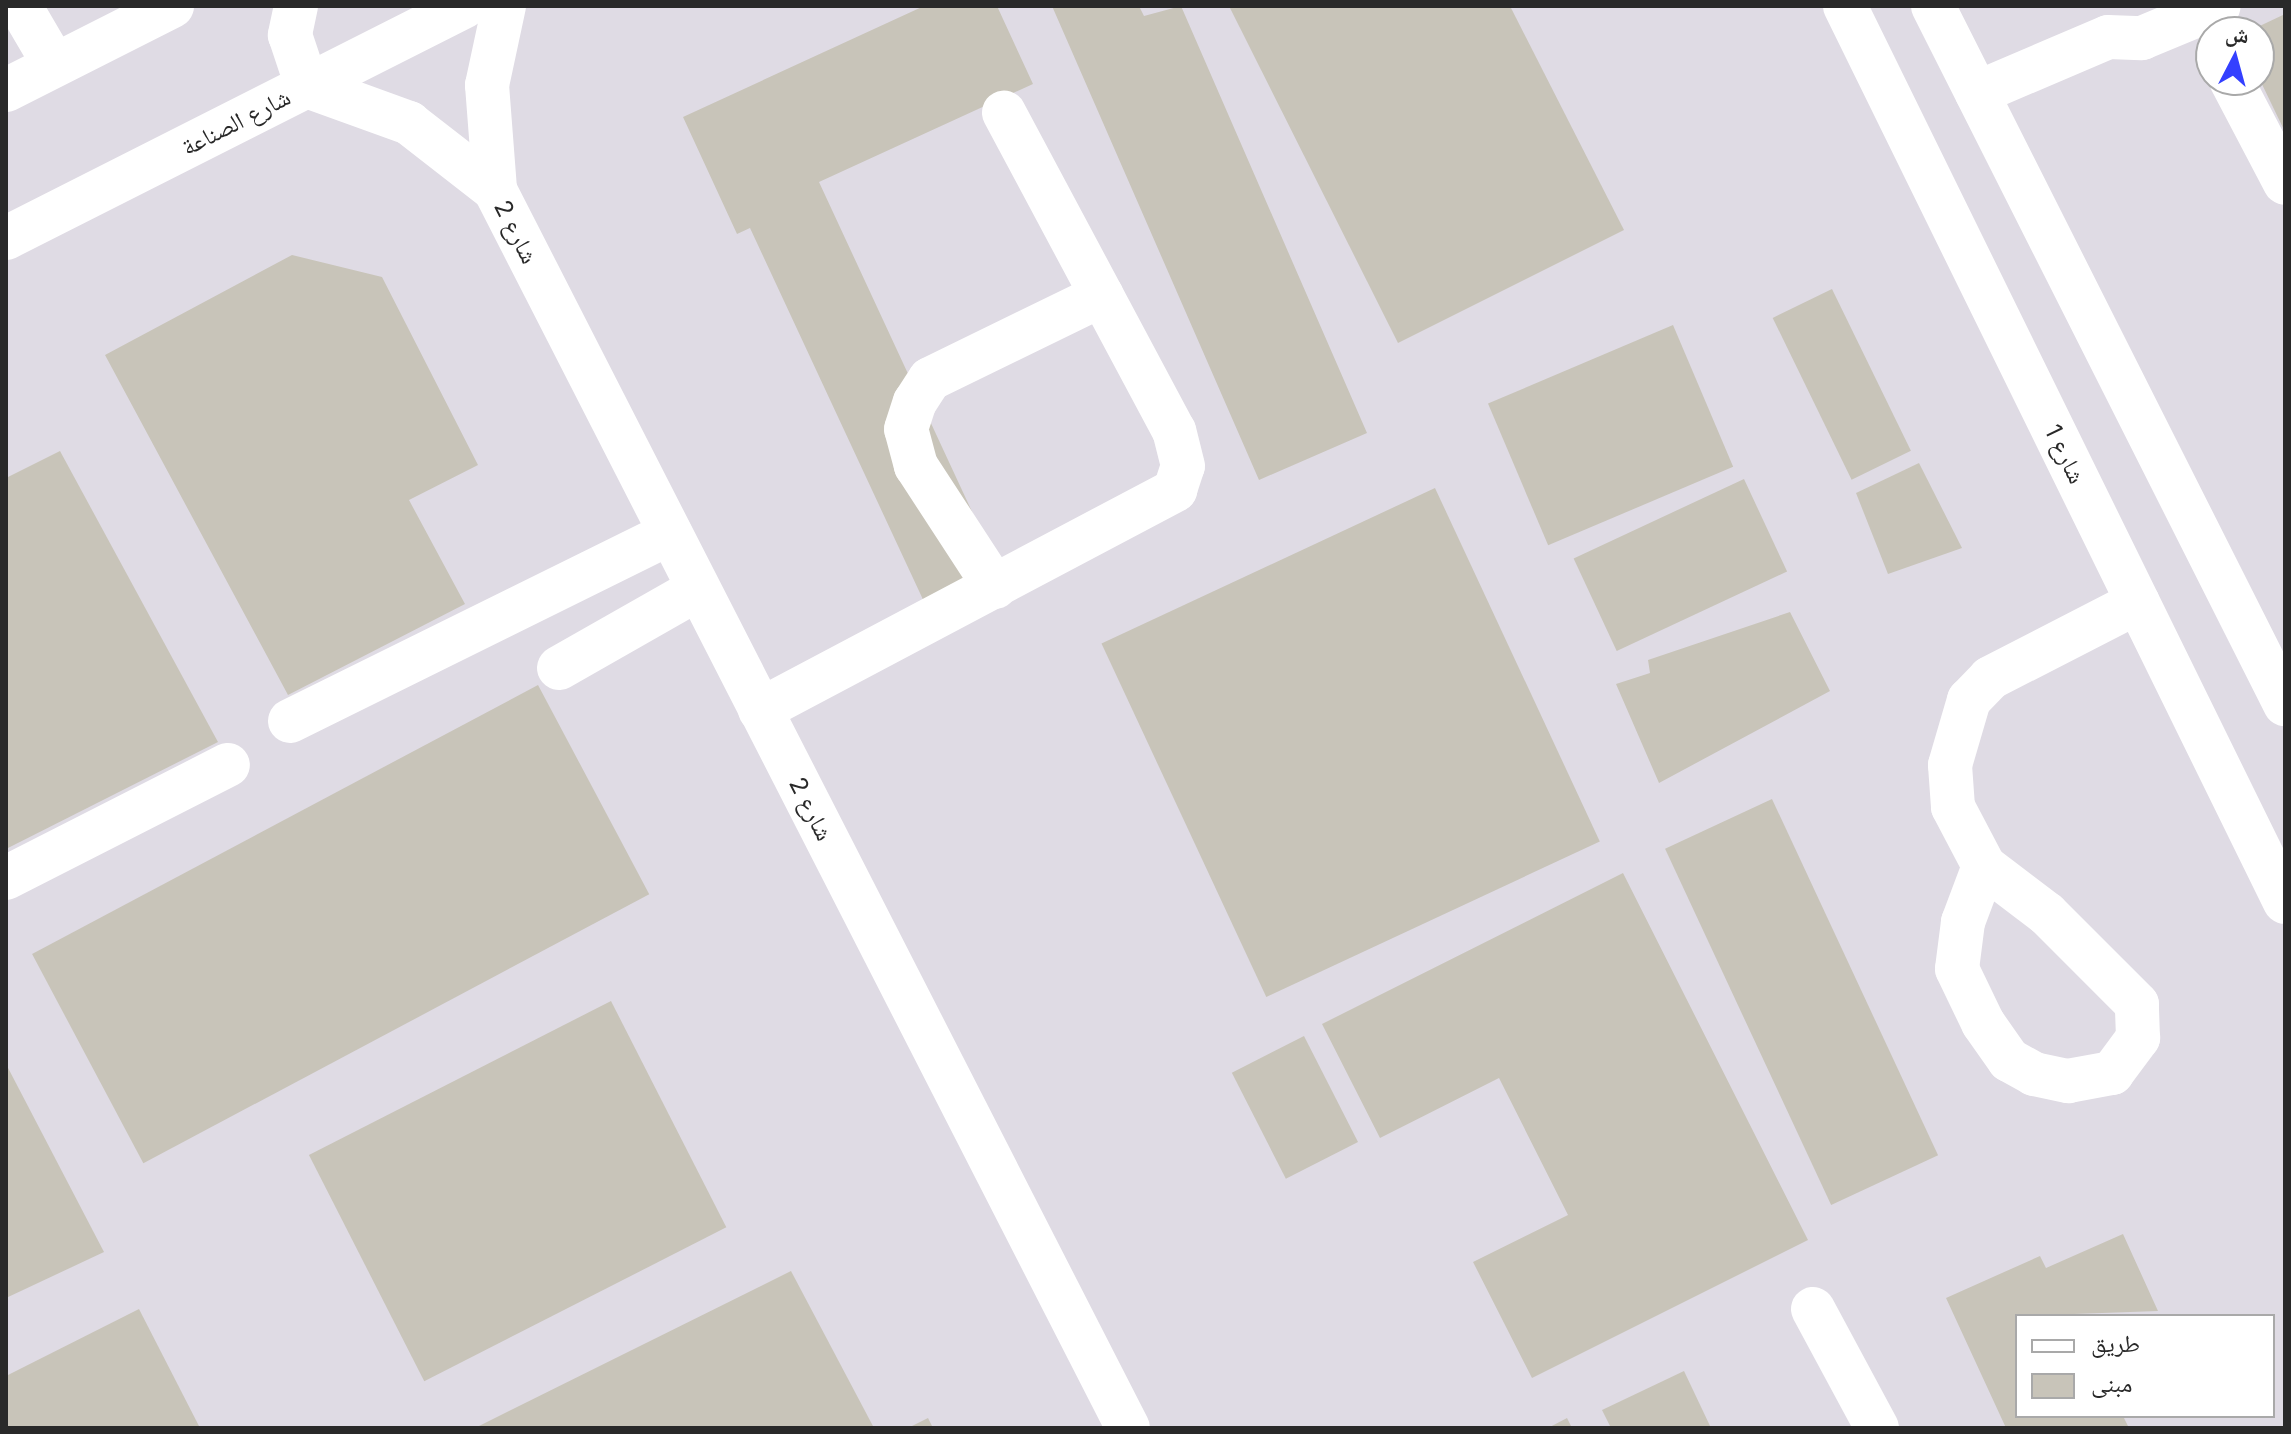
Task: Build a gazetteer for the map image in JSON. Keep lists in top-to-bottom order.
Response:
{
  "streets": {
    "street": ["شارع الصناعة", "شارع 2", "شارع 1"]
  },
  "crossings": [
    ["شارع الصناعة", "شارع 2"]
  ],
  "legend": ["طريق", "مبنى"],
  "north": "top"
}
